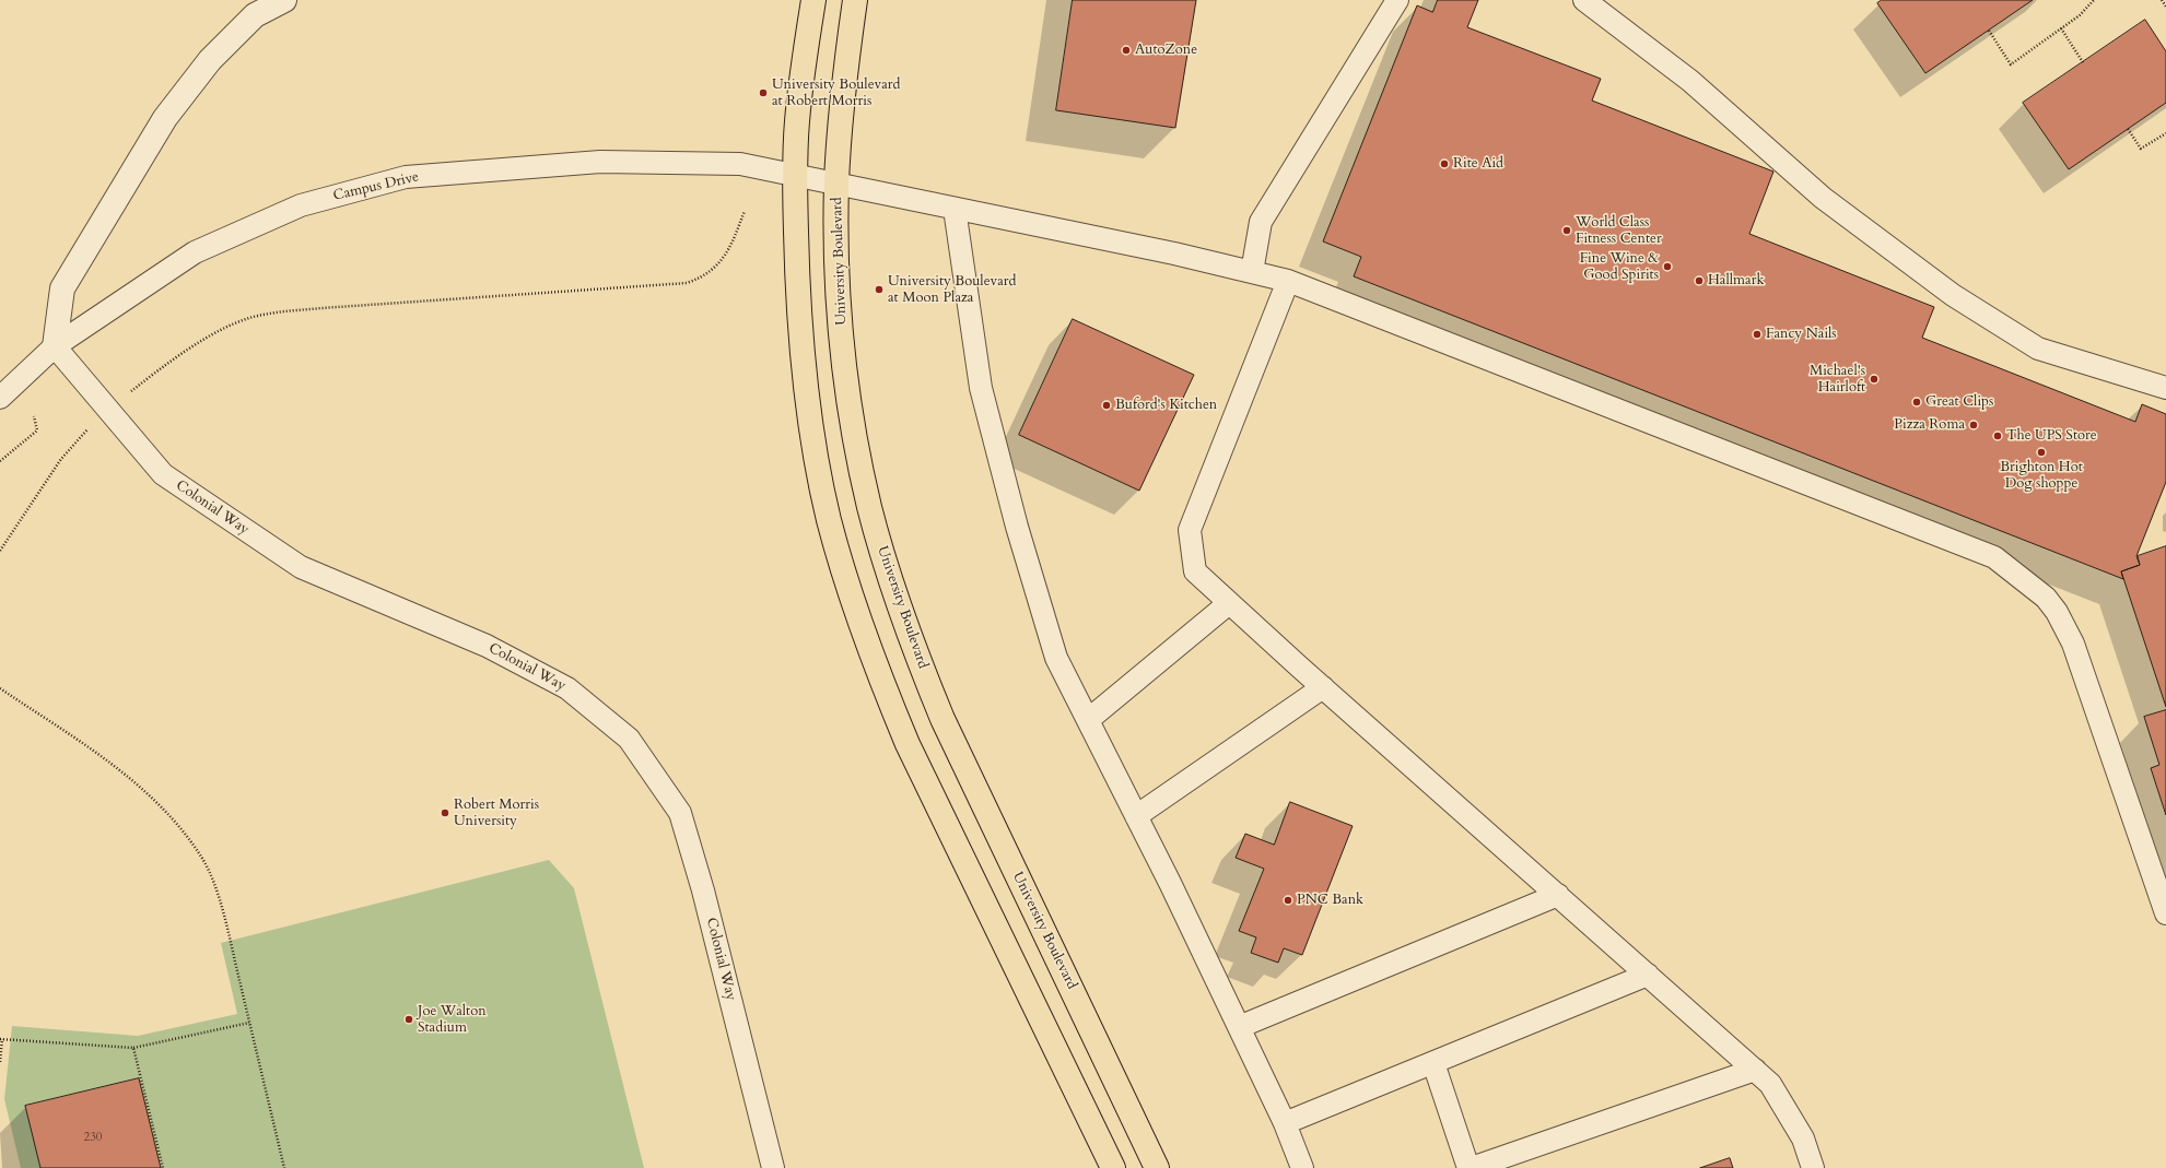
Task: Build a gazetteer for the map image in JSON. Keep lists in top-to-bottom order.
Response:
{
  "streets": {
    "main road": ["University Boulevard"],
    "lane": ["Campus Drive", "Colonial Way"]
  },
  "crossings": [
    ["Campus Drive", "University Boulevard"],
    ["Campus Drive", "Colonial Way"]
  ],
  "places": [
    "AutoZone",
    "University Boulevard at Robert Morris",
    "Rite Aid",
    "World Class Fitness Center",
    "Fine Wine & Good Spirits",
    "Hallmark",
    "University Boulevard at Moon Plaza",
    "Fancy Nails",
    "Michael's Hairloft",
    "Great Clips",
    "Buford's Kitchen",
    "Pizza Roma",
    "The UPS Store",
    "Brighton Hot Dog shoppe",
    "Robert Morris University",
    "PNC Bank",
    "Joe Walton Stadium"
  ],
  "house_numbers": ["230"]
}
